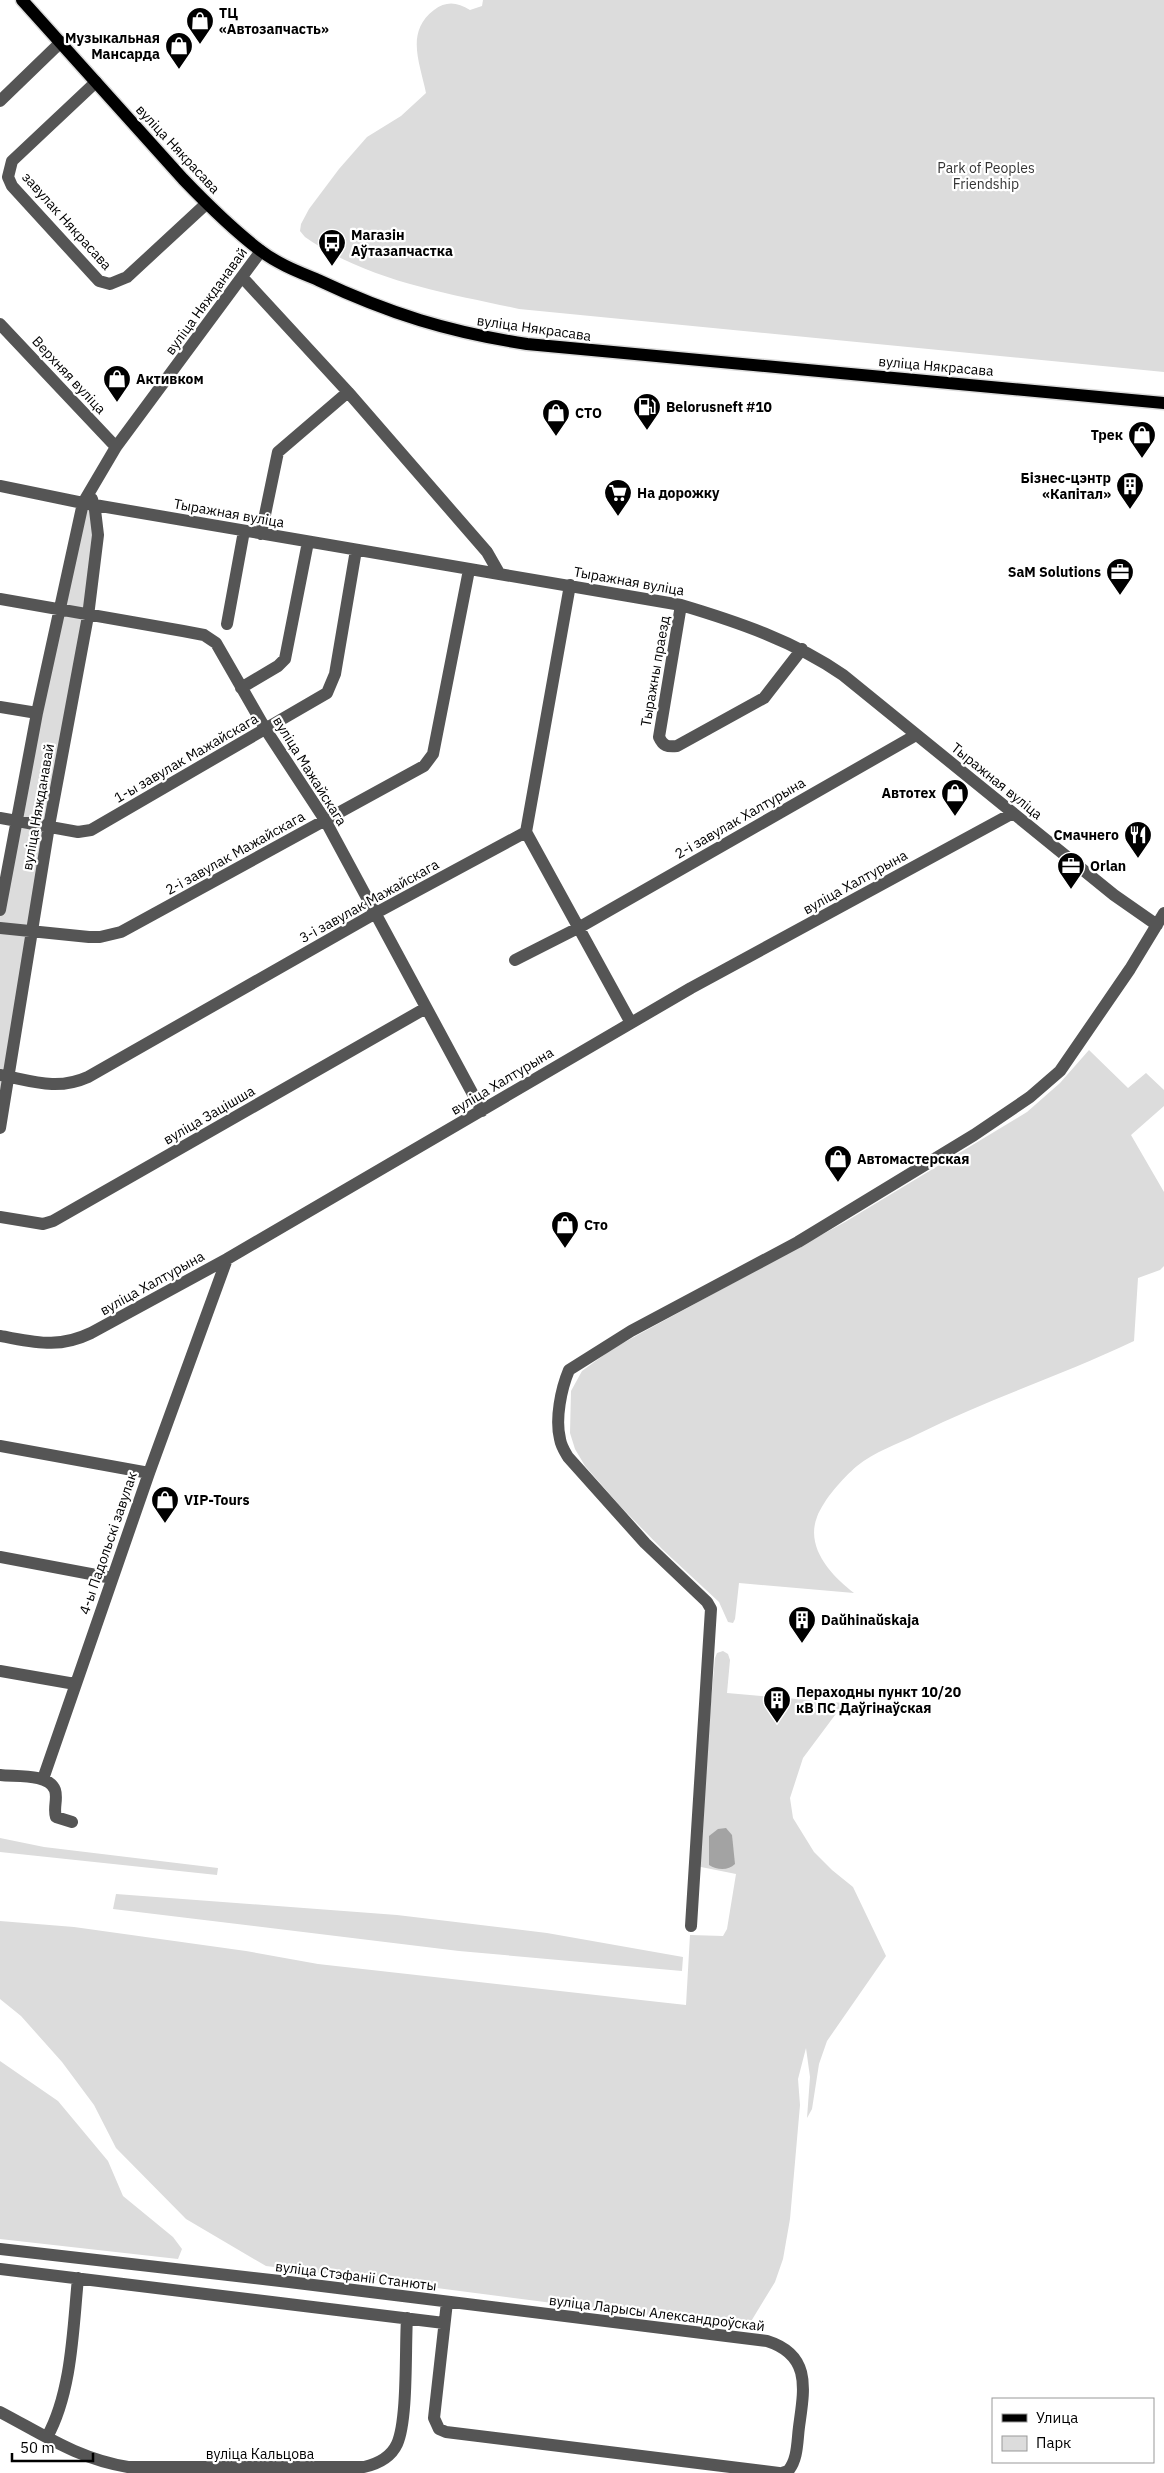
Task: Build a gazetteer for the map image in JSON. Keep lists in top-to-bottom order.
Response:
{
  "streets": {
    "main road": ["вуліца Някрасава"],
    "street": [
      "завулак Някрасава",
      "вуліца Няжданавай",
      "Верхняя вуліца",
      "Тыражная вуліца",
      "Тыражны праезд",
      "1-ы завулак Мажайскага",
      "вуліца Мажайскага",
      "2-і завулак Халтурына",
      "2-і завулак Мажайскага",
      "вуліца Халтурына",
      "3-і завулак Мажайскага",
      "вуліца Зацішша",
      "4-ы Падольскі завулак",
      "вуліца Стэфаніі Станюты",
      "вуліца Ларысы Александроўскай",
      "вуліца Кальцова"
    ]
  },
  "crossings": [
    ["вуліца Някрасава", "завулак Някрасава"],
    ["вуліца Някрасава", "вуліца Няжданавай"],
    ["вуліца Няжданавай", "Верхняя вуліца"],
    ["вуліца Няжданавай", "Тыражная вуліца"],
    ["вуліца Няжданавай", "1-ы завулак Мажайскага"],
    ["вуліца Няжданавай", "вуліца Мажайскага"],
    ["вуліца Няжданавай", "2-і завулак Мажайскага"],
    ["вуліца Няжданавай", "3-і завулак Мажайскага"],
    ["Тыражная вуліца", "Тыражны праезд"],
    ["Тыражная вуліца", "1-ы завулак Мажайскага"],
    ["Тыражная вуліца", "2-і завулак Халтурына"],
    ["Тыражная вуліца", "2-і завулак Мажайскага"],
    ["Тыражная вуліца", "вуліца Халтурына"],
    ["1-ы завулак Мажайскага", "вуліца Мажайскага"],
    ["вуліца Мажайскага", "2-і завулак Мажайскага"],
    ["вуліца Мажайскага", "вуліца Халтурына"],
    ["вуліца Мажайскага", "3-і завулак Мажайскага"],
    ["вуліца Мажайскага", "вуліца Зацішша"],
    ["вуліца Халтурына", "4-ы Падольскі завулак"],
    ["вуліца Стэфаніі Станюты", "вуліца Ларысы Александроўскай"]
  ],
  "parks": ["Park of Peoples Friendship"],
  "places": {
    "shop": [
      "ТЦ «Автозапчасть»",
      "Музыкальная Мансарда",
      "Активком",
      "СТО",
      "Трек",
      "Автотех",
      "Автомастерская",
      "Сто",
      "VIP-Tours"
    ],
    "bus stop": ["Магазін Аўтазапчастка"],
    "fuel station": ["Belorusneft #10"],
    "building": ["Бізнес-цэнтр «Капітал»", "Daŭhinaŭskaja", "Пераходны пункт 10/20 кВ ПС Даўгінаўская"],
    "supermarket": ["На дорожку"],
    "office": ["SaM Solutions", "Orlan"],
    "restaurant": ["Смачнего"]
  },
  "legend": ["Улица", "Парк"],
  "scale_bar": "50 m"
}
